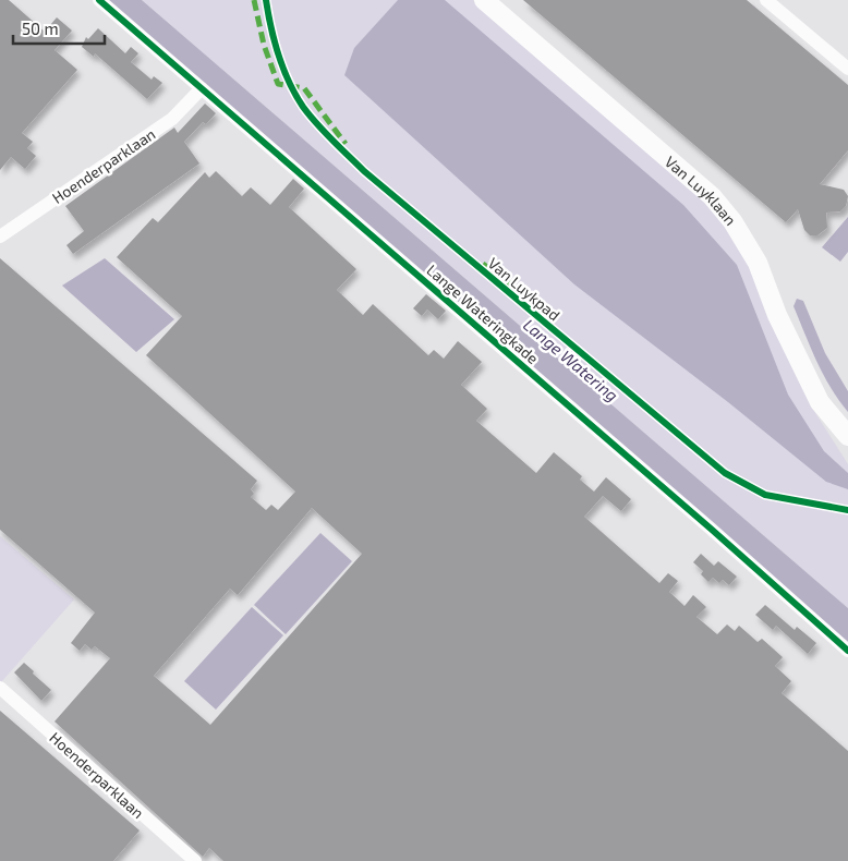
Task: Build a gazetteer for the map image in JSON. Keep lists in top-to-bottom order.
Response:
{
  "streets": {
    "street": ["Hoenderparklaan", "Van Luyklaan", "Lange Wateringkade"],
    "cycle path": ["Van Luykpad"]
  },
  "crossings": [
    ["Hoenderparklaan", "Lange Wateringkade"]
  ],
  "water": ["Lange Watering"],
  "scale_bar": "50 m"
}
